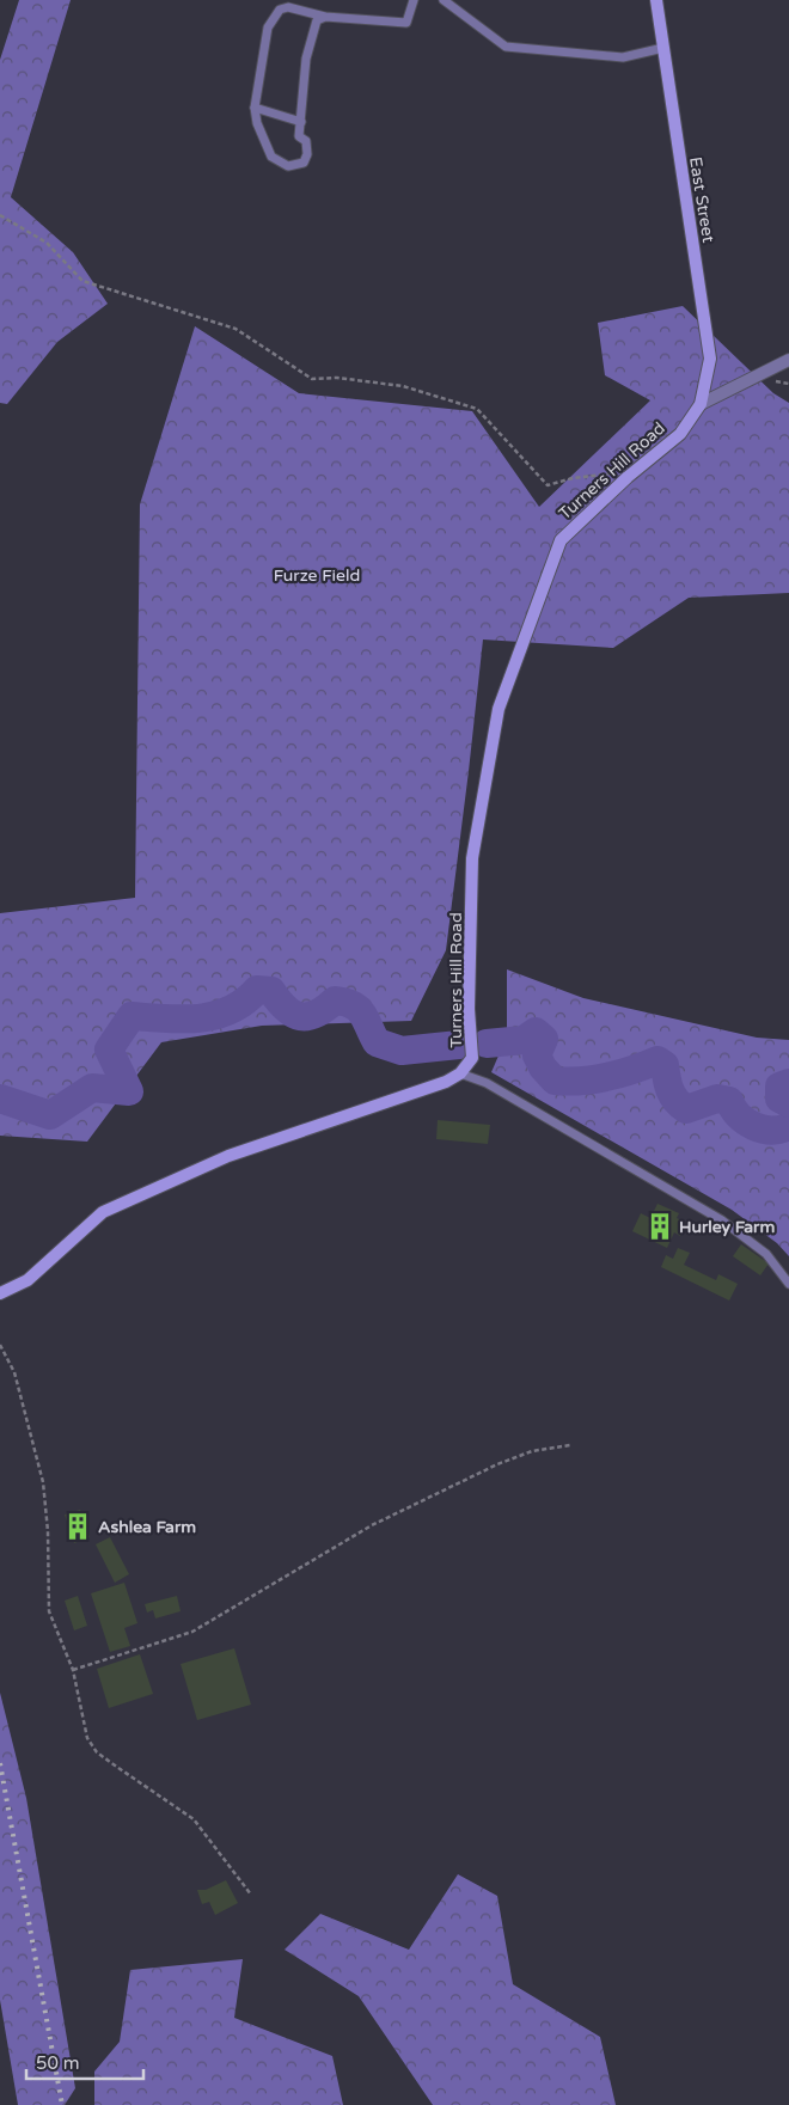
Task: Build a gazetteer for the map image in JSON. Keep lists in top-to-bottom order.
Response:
{
  "streets": {
    "main road": ["East Street", "Turners Hill Road"]
  },
  "crossings": [
    ["East Street", "Turners Hill Road"]
  ],
  "parks": ["Furze Field"],
  "places": {
    "building": ["Hurley Farm", "Ashlea Farm"]
  },
  "scale_bar": "50 m"
}
